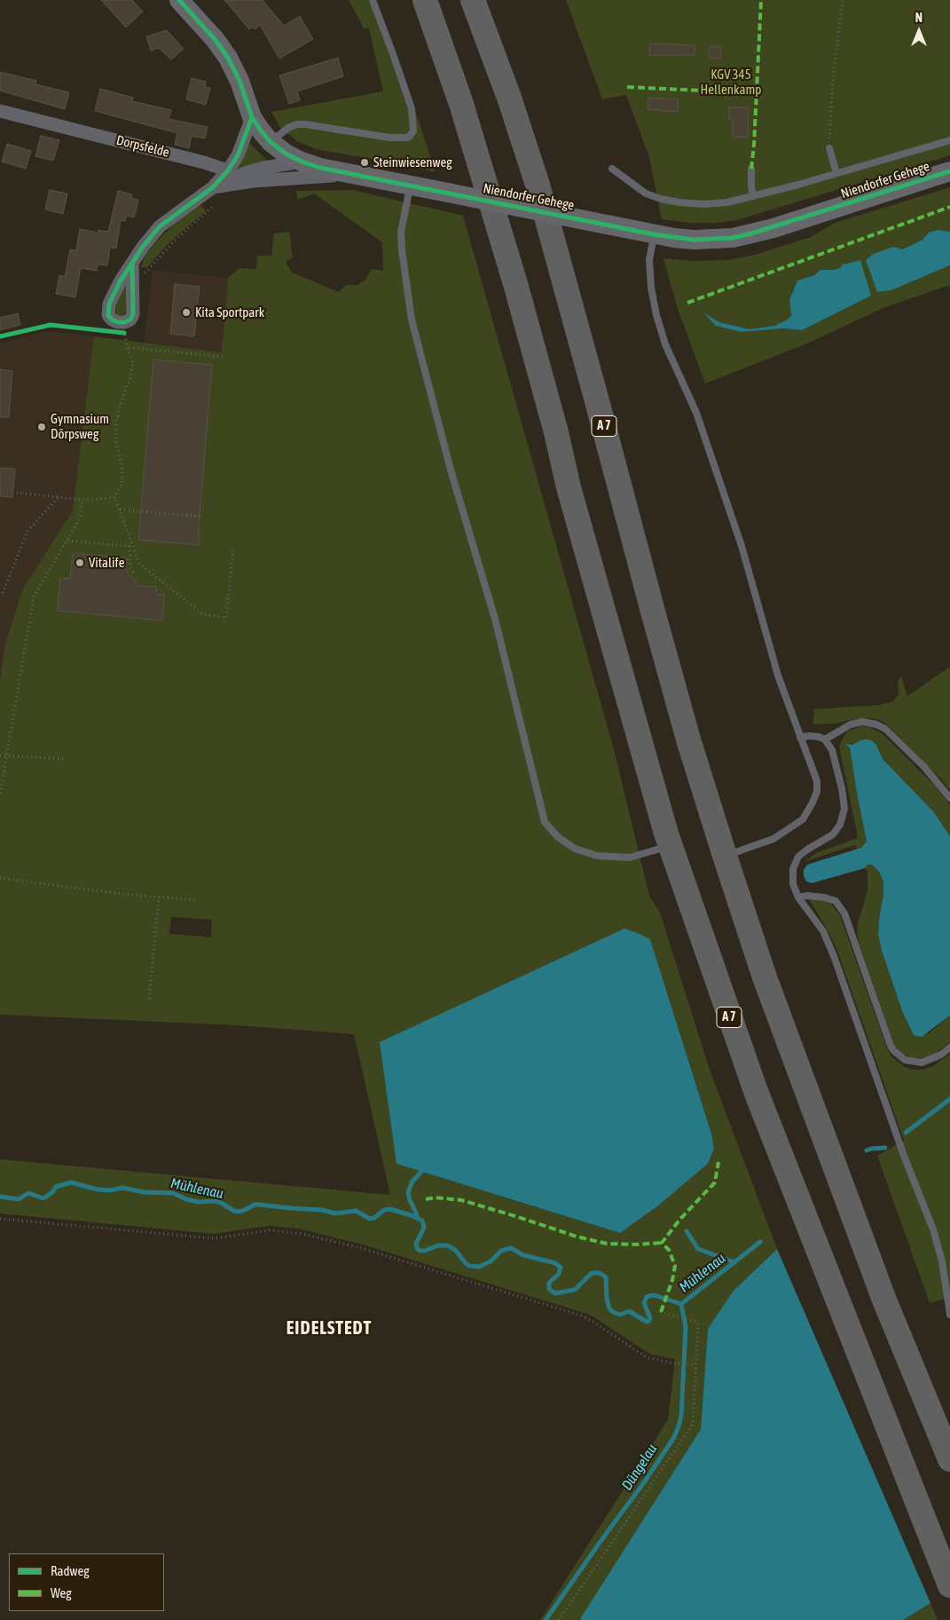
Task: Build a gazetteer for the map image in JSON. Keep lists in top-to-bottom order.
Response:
{
  "streets": {
    "highway": ["A 7"],
    "street": ["Dorpsfelde", "Niendorfer Gehege"]
  },
  "districts": ["EIDELSTEDT"],
  "water": ["Mühlenau", "Düngelau"],
  "parks": ["KGV 345 Hellenkamp"],
  "places": [
    "Steinwiesenweg",
    "Kita Sportpark",
    "Gymnasium Dörpsweg",
    "Vitalife"
  ],
  "legend": ["Radweg", "Weg"],
  "north": "top"
}
